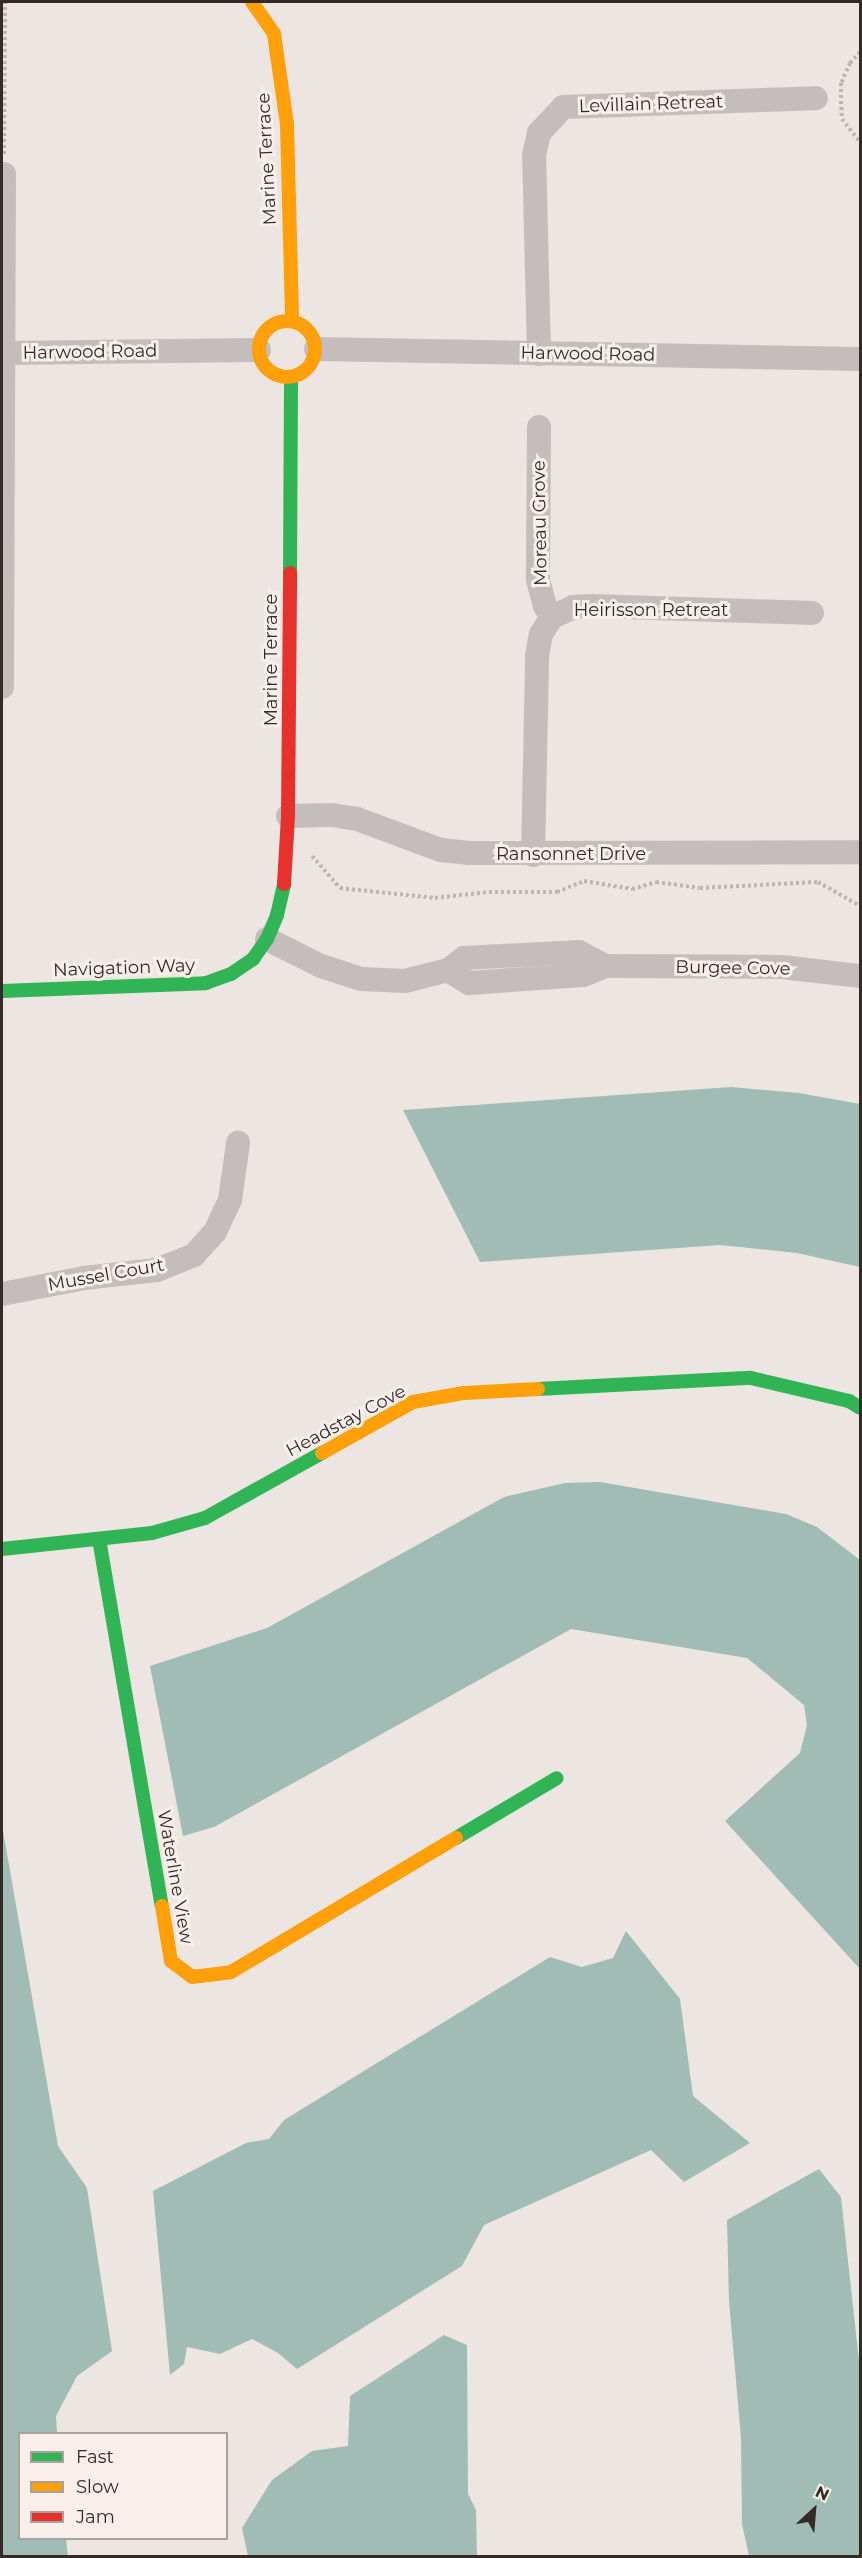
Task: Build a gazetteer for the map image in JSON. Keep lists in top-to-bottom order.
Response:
{
  "streets": {
    "street": [
      "Levillain Retreat",
      "Marine Terrace",
      "Harwood Road",
      "Moreau Grove",
      "Heirisson Retreat",
      "Ransonnet Drive",
      "Navigation Way",
      "Burgee Cove",
      "Mussel Court",
      "Headstay Cove",
      "Waterline View"
    ]
  },
  "crossings": [
    ["Levillain Retreat", "Harwood Road"],
    ["Marine Terrace", "Harwood Road"],
    ["Marine Terrace", "Ransonnet Drive"],
    ["Marine Terrace", "Navigation Way"],
    ["Marine Terrace", "Burgee Cove"],
    ["Moreau Grove", "Heirisson Retreat"],
    ["Heirisson Retreat", "Ransonnet Drive"],
    ["Navigation Way", "Burgee Cove"],
    ["Headstay Cove", "Waterline View"]
  ],
  "legend": ["Fast", "Slow", "Jam"],
  "north": "top right"
}
